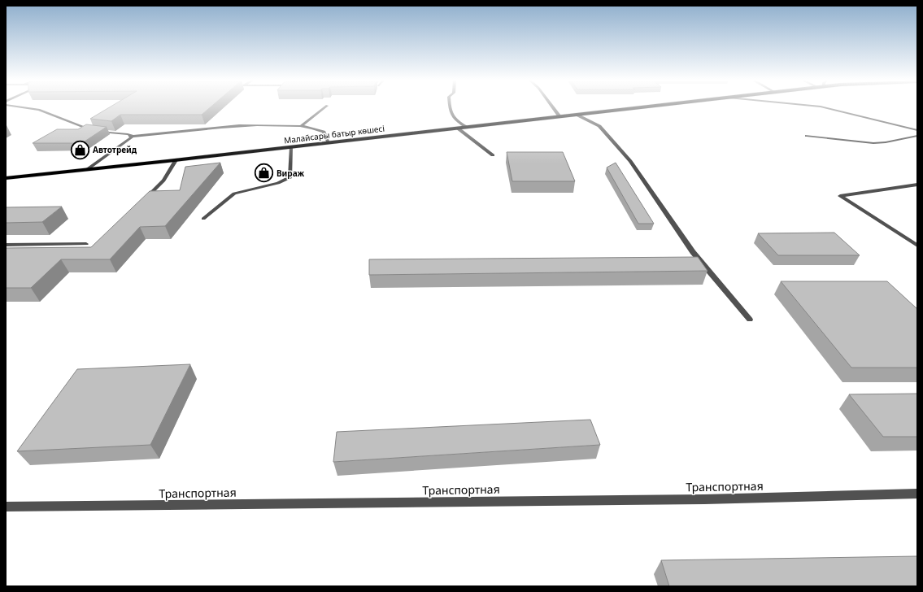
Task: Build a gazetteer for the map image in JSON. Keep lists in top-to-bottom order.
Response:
{
  "streets": {
    "highway": ["Малайсары батыр көшесі"],
    "street": ["Транспортная"]
  },
  "places": {
    "shop": ["Автотрейд", "Вираж"]
  }
}
